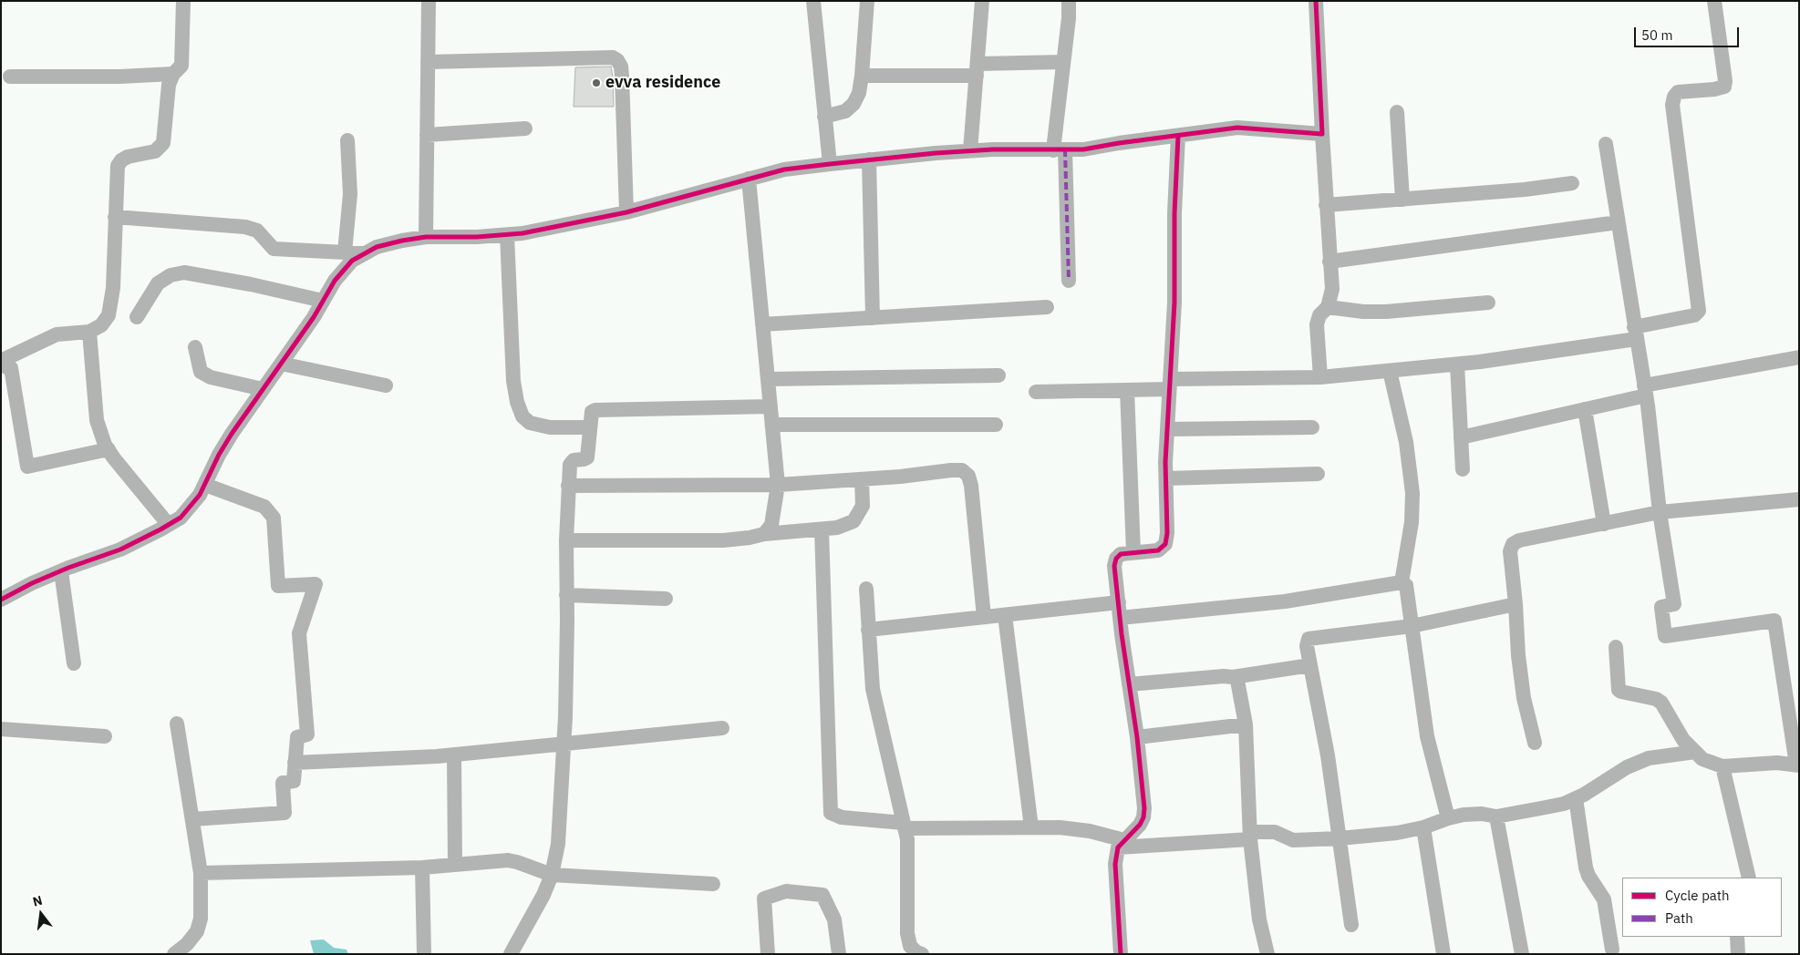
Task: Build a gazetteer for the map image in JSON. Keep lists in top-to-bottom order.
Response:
{
  "places": ["evva residence"],
  "legend": ["Cycle path", "Path"],
  "scale_bar": "50 m",
  "north": "top"
}
